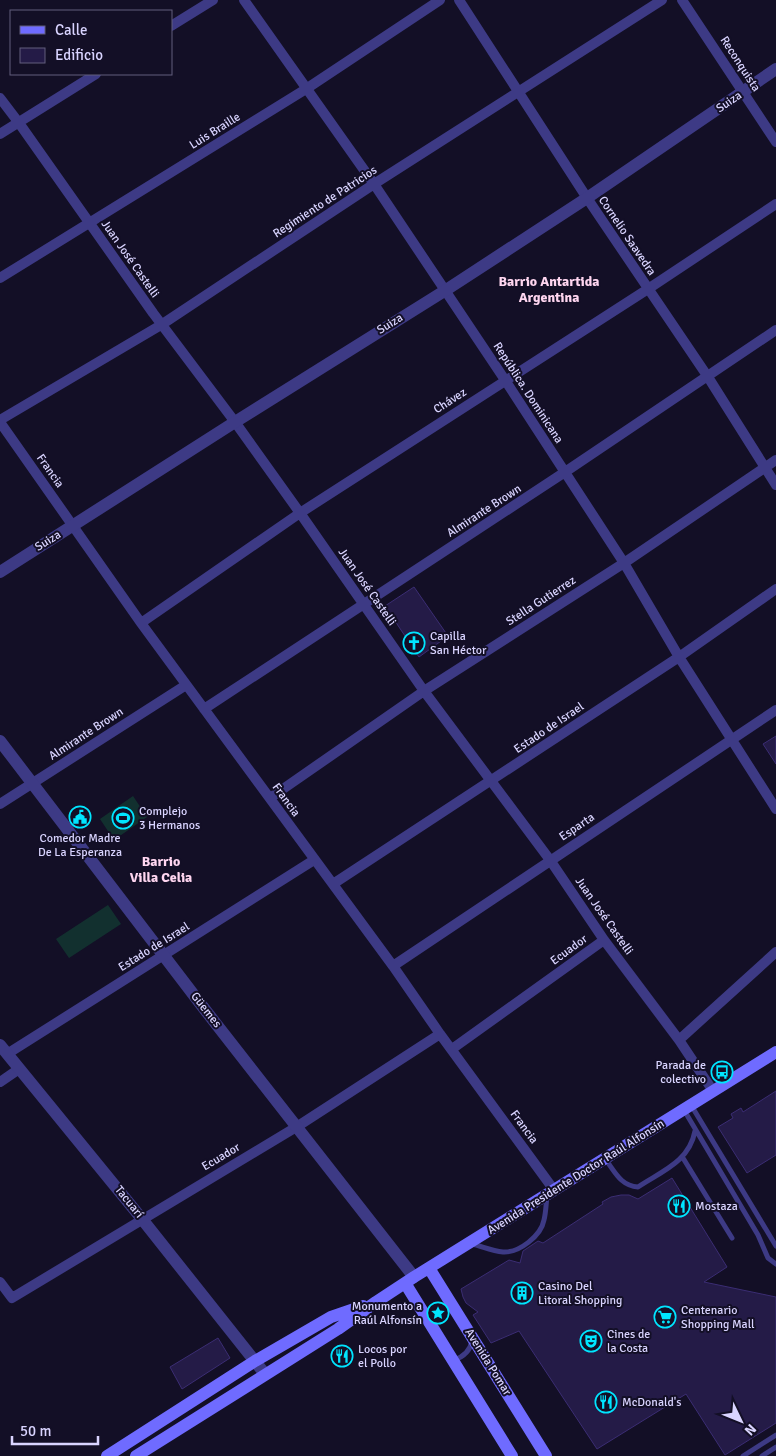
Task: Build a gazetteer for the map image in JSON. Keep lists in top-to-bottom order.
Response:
{
  "streets": {
    "main road": ["Avenida Presidente Doctor Raúl Alfonsín", "Avenida Pomar"],
    "street": [
      "Reconquista",
      "Suiza",
      "Luis Braille",
      "Regimiento de Patricios",
      "Cornelio Saavedra",
      "Juan José Castelli",
      "República. Dominicana",
      "Chávez",
      "Francia",
      "Almirante Brown",
      "Stella Gutierrez",
      "Estado de Israel",
      "Esparta",
      "Ecuador",
      "Güemes",
      "Tacuarí"
    ]
  },
  "crossings": [
    ["Reconquista", "Suiza"],
    ["Suiza", "Cornelio Saavedra"],
    ["Suiza", "Juan José Castelli"],
    ["Suiza", "República. Dominicana"],
    ["Suiza", "Francia"],
    ["Luis Braille", "Juan José Castelli"],
    ["Luis Braille", "República. Dominicana"],
    ["Regimiento de Patricios", "Cornelio Saavedra"],
    ["Regimiento de Patricios", "Juan José Castelli"],
    ["Regimiento de Patricios", "República. Dominicana"],
    ["Regimiento de Patricios", "Francia"],
    ["Cornelio Saavedra", "Chávez"],
    ["Cornelio Saavedra", "Almirante Brown"],
    ["Cornelio Saavedra", "Stella Gutierrez"],
    ["Juan José Castelli", "Chávez"],
    ["Juan José Castelli", "Almirante Brown"],
    ["Juan José Castelli", "Stella Gutierrez"],
    ["Juan José Castelli", "Estado de Israel"],
    ["Juan José Castelli", "Esparta"],
    ["Juan José Castelli", "Ecuador"],
    ["Juan José Castelli", "Avenida Presidente Doctor Raúl Alfonsín"],
    ["República. Dominicana", "Chávez"],
    ["República. Dominicana", "Almirante Brown"],
    ["República. Dominicana", "Stella Gutierrez"],
    ["República. Dominicana", "Estado de Israel"],
    ["República. Dominicana", "Esparta"],
    ["Chávez", "Francia"],
    ["Francia", "Almirante Brown"],
    ["Francia", "Stella Gutierrez"],
    ["Francia", "Estado de Israel"],
    ["Francia", "Esparta"],
    ["Francia", "Ecuador"],
    ["Francia", "Avenida Presidente Doctor Raúl Alfonsín"],
    ["Almirante Brown", "Güemes"],
    ["Estado de Israel", "Güemes"],
    ["Estado de Israel", "Tacuarí"],
    ["Ecuador", "Güemes"],
    ["Ecuador", "Tacuarí"],
    ["Güemes", "Avenida Presidente Doctor Raúl Alfonsín"],
    ["Avenida Presidente Doctor Raúl Alfonsín", "Tacuarí"],
    ["Avenida Presidente Doctor Raúl Alfonsín", "Avenida Pomar"]
  ],
  "districts": ["Barrio Antartida Argentina", "Barrio Villa Celia"],
  "places": {
    "church": ["Capilla San Héctor"],
    "public building": ["Comedor Madre De La Esperanza"],
    "sports": ["Complejo 3 Hermanos"],
    "bus stop": ["Parada de colectivo"],
    "restaurant": ["Mostaza", "Locos por el Pollo", "McDonald's"],
    "building": ["Casino Del Litoral Shopping"],
    "place": ["Monumento a Raúl Alfonsín"],
    "supermarket": ["Centenario Shopping Mall"],
    "theatre": ["Cines de la Costa"]
  },
  "legend": ["Calle", "Edificio"],
  "scale_bar": "50 m",
  "north": "bottom right"
}
